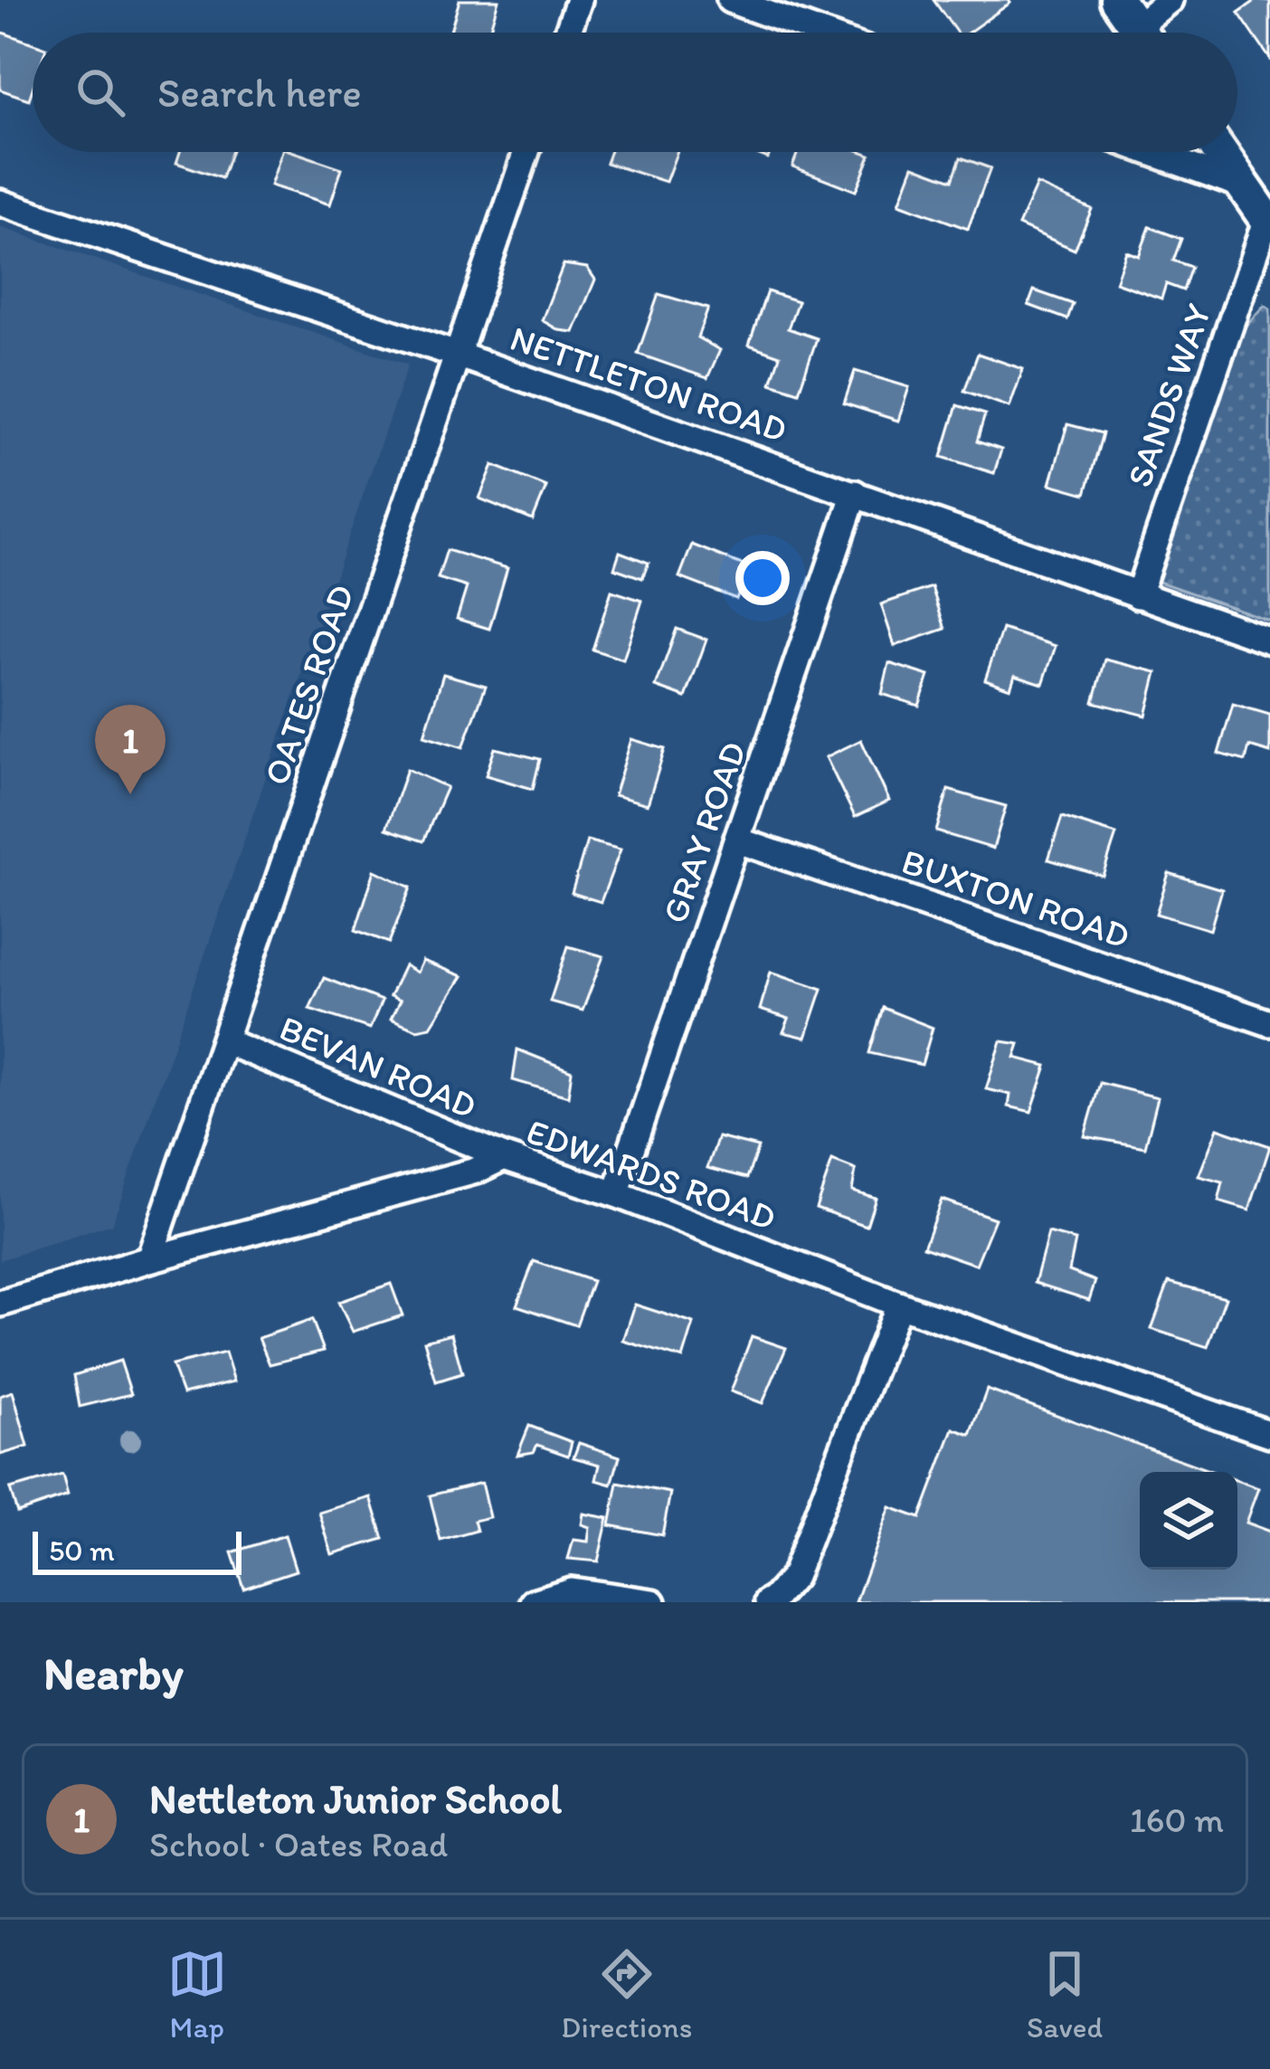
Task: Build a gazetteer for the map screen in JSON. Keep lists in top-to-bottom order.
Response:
{
  "streets": {
    "street": [
      "NETTLETON ROAD",
      "SANDS WAY",
      "OATES ROAD",
      "GRAY ROAD",
      "BUXTON ROAD",
      "BEVAN ROAD",
      "EDWARDS ROAD"
    ]
  },
  "crossings": [
    ["NETTLETON ROAD", "SANDS WAY"],
    ["NETTLETON ROAD", "OATES ROAD"],
    ["NETTLETON ROAD", "GRAY ROAD"],
    ["OATES ROAD", "BEVAN ROAD"],
    ["OATES ROAD", "EDWARDS ROAD"],
    ["GRAY ROAD", "BUXTON ROAD"],
    ["GRAY ROAD", "EDWARDS ROAD"],
    ["BEVAN ROAD", "EDWARDS ROAD"]
  ],
  "scale_bar": "50 m",
  "page": {
    "search": "Search here",
    "pins": "1",
    "scale": "50 m",
    "heading": "Nearby",
    "list": [
      {
        "mark": "1",
        "name": "Nettleton Junior School",
        "note": "School · Oates Road",
        "value": "160 m"
      }
    ],
    "nav": ["Map", "Directions", "Saved"]
  }
}
